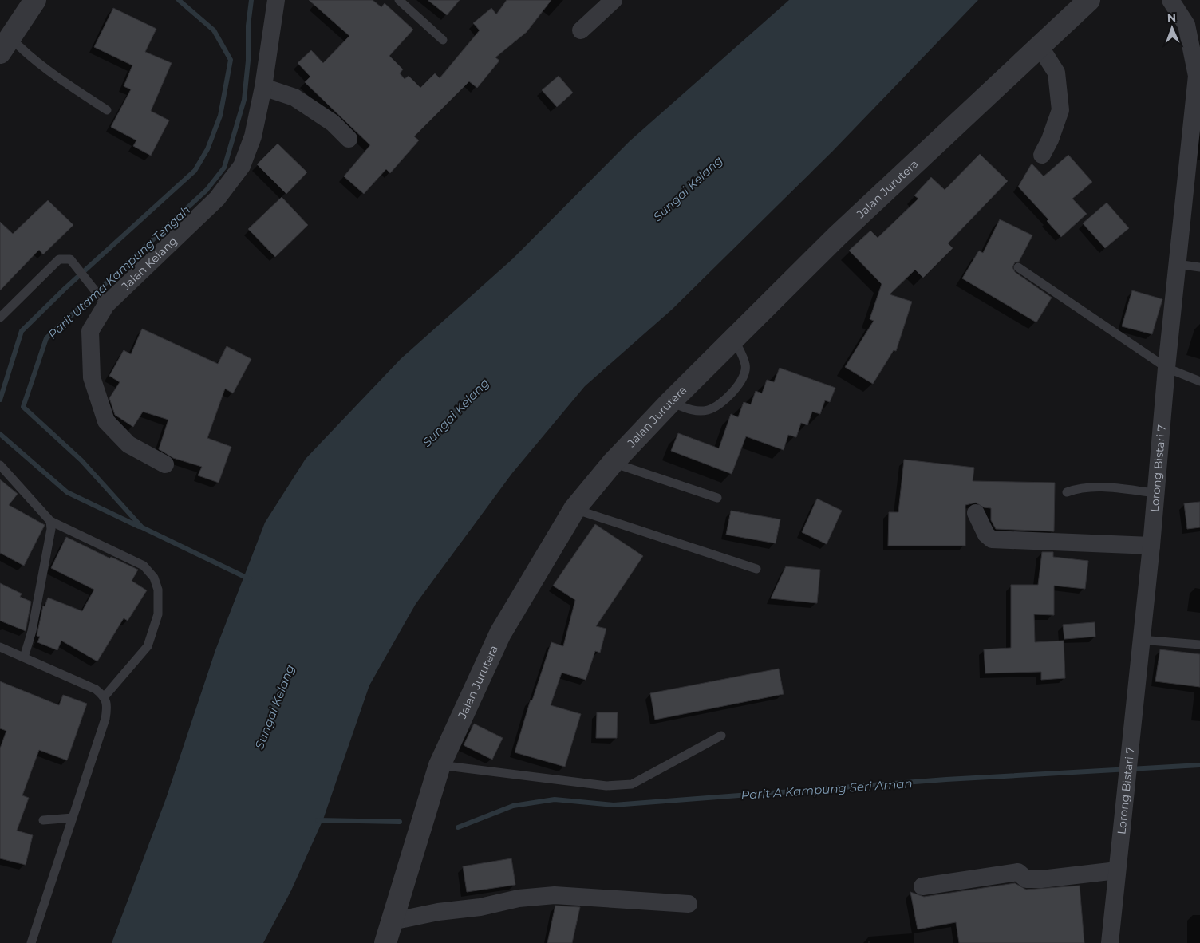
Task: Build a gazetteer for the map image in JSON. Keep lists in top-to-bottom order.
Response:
{
  "streets": {
    "street": ["Jalan Jurutera", "Jalan Kelang", "Lorong Bistari 7"]
  },
  "water": ["Sungai Kelang", "Parit Utama Kampung Tengah", "Parit A Kampung Seri Aman"],
  "north": "top"
}
